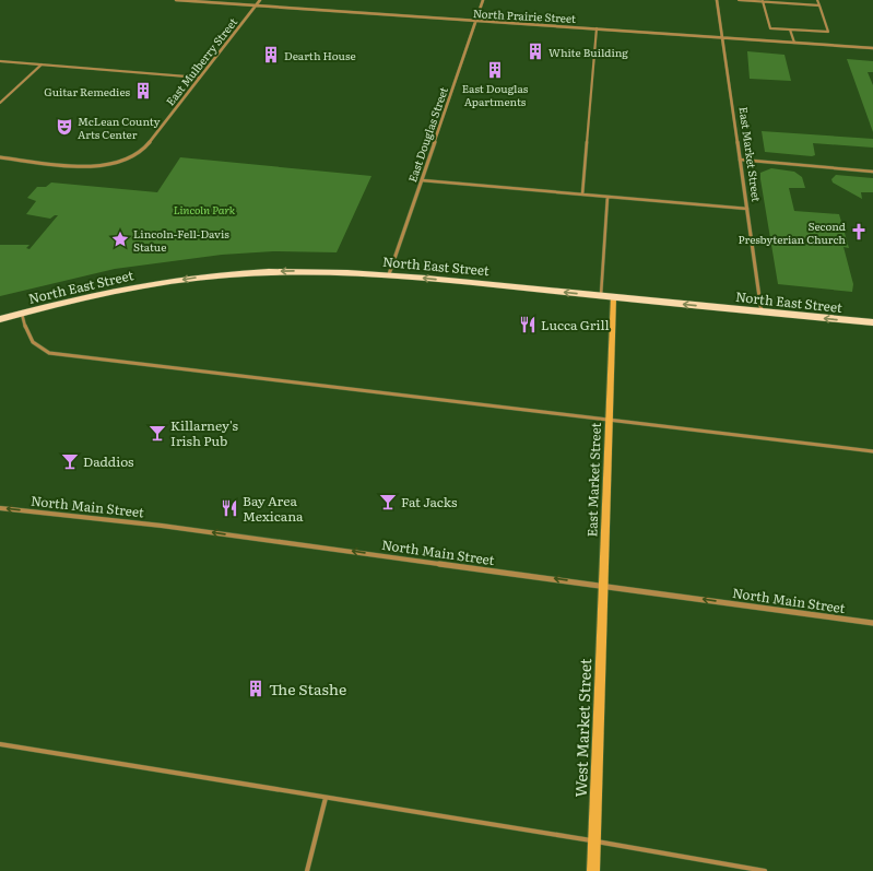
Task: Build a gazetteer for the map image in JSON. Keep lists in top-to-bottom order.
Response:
{
  "streets": {
    "main road": ["North East Street"],
    "street": [
      "North Prairie Street",
      "East Mulberry Street",
      "East Douglas Street",
      "East Market Street",
      "North Main Street",
      "West Market Street"
    ]
  },
  "crossings": [
    ["North Prairie Street", "East Mulberry Street"],
    ["North Prairie Street", "East Douglas Street"],
    ["North Prairie Street", "East Market Street"],
    ["East Douglas Street", "North East Street"],
    ["East Market Street", "North East Street"],
    ["East Market Street", "North Main Street"],
    ["East Market Street", "West Market Street"],
    ["North Main Street", "West Market Street"]
  ],
  "one_way": ["North East Street", "North Main Street"],
  "parks": ["Lincoln Park"],
  "places": {
    "building": [
      "White Building",
      "Dearth House",
      "East Douglas Apartments",
      "Guitar Remedies",
      "The Stashe"
    ],
    "theatre": ["McLean County Arts Center"],
    "church": ["Second Presbyterian Church"],
    "place": ["Lincoln-Fell-Davis Statue"],
    "restaurant": ["Lucca Grill", "Bay Area Mexicana"],
    "bar": ["Killarney's Irish Pub", "Daddios", "Fat Jacks"]
  }
}
